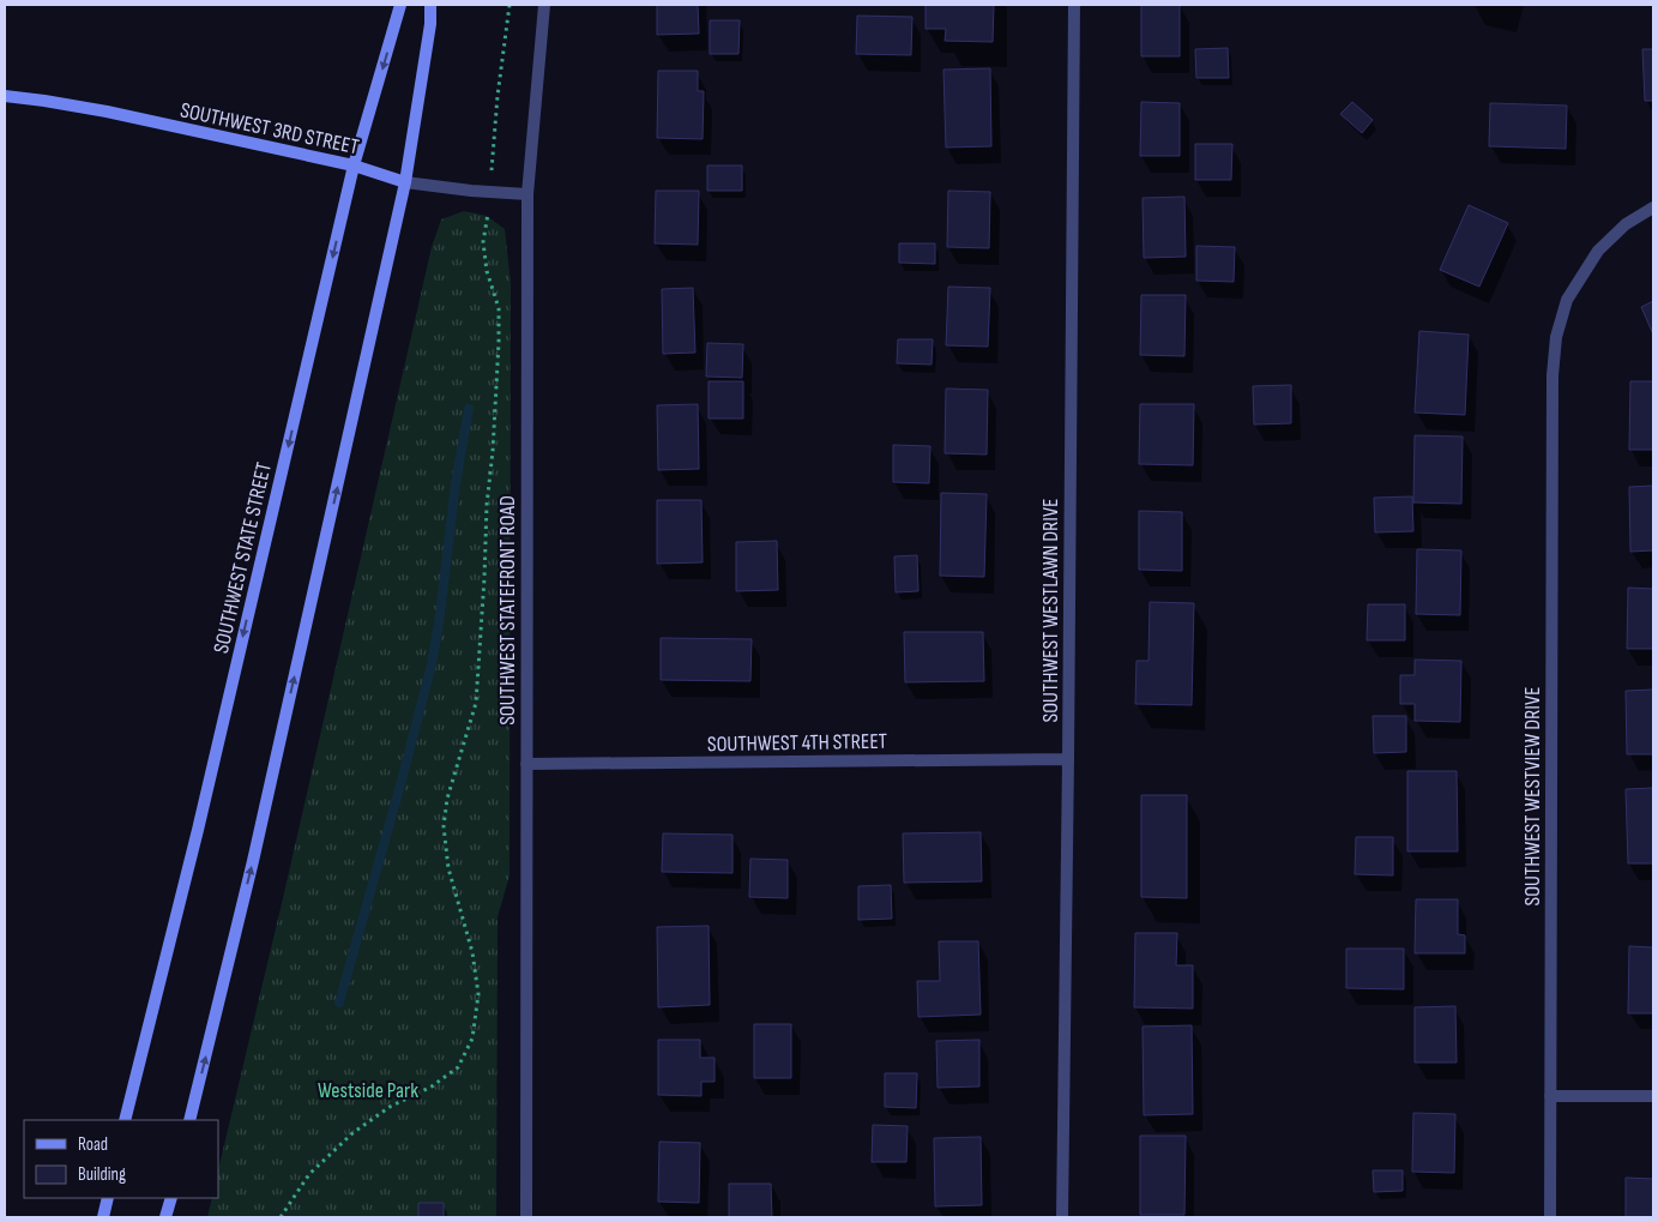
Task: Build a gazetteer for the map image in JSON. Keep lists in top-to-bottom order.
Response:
{
  "streets": {
    "main road": ["SOUTHWEST 3RD STREET", "SOUTHWEST STATE STREET"],
    "street": [
      "SOUTHWEST STATEFRONT ROAD",
      "SOUTHWEST WESTLAWN DRIVE",
      "SOUTHWEST 4TH STREET",
      "SOUTHWEST WESTVIEW DRIVE"
    ]
  },
  "crossings": [
    ["SOUTHWEST 3RD STREET", "SOUTHWEST STATE STREET"],
    ["SOUTHWEST 3RD STREET", "SOUTHWEST STATEFRONT ROAD"],
    ["SOUTHWEST STATEFRONT ROAD", "SOUTHWEST 4TH STREET"],
    ["SOUTHWEST WESTLAWN DRIVE", "SOUTHWEST 4TH STREET"]
  ],
  "parks": ["Westside Park"],
  "legend": ["Road", "Building"]
}
